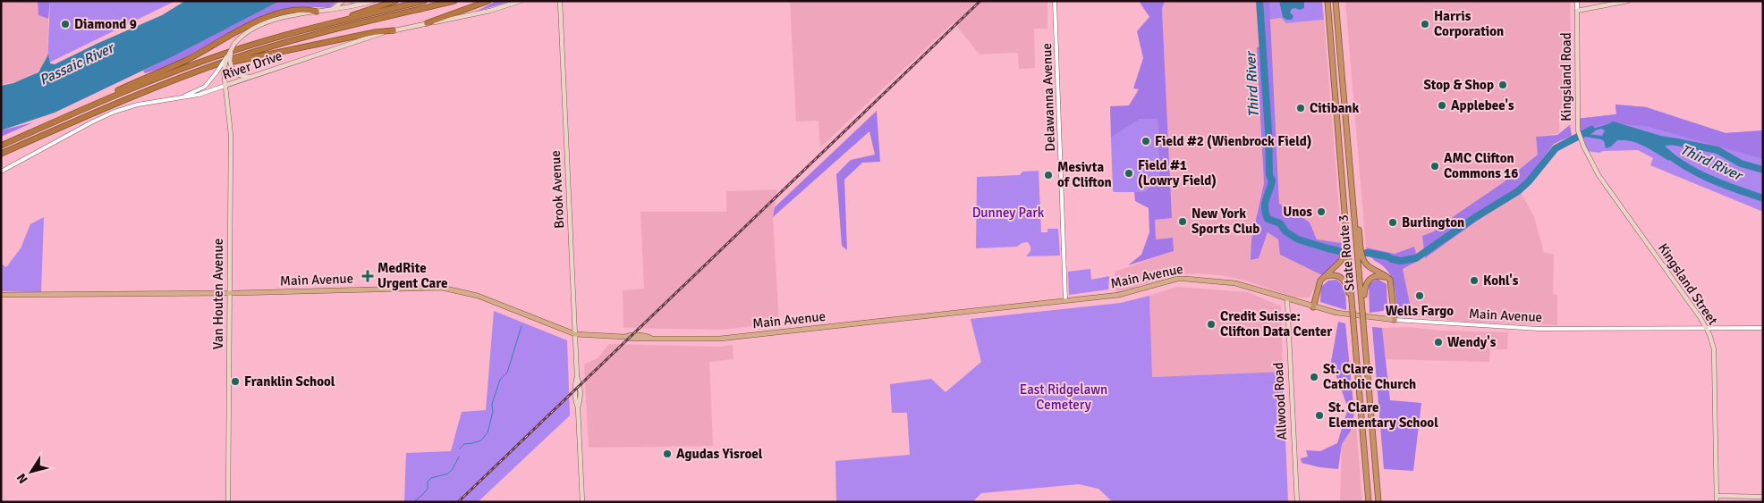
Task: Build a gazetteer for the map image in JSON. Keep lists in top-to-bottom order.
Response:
{
  "streets": {
    "highway": ["State Route 3"],
    "main road": [
      "River Drive",
      "Kingsland Road",
      "Brook Avenue",
      "Main Avenue",
      "Kingsland Street",
      "Van Houten Avenue",
      "Allwood Road"
    ],
    "street": ["Delawanna Avenue"]
  },
  "crossings": [
    ["River Drive", "Van Houten Avenue"],
    ["Kingsland Road", "Kingsland Street"],
    ["Delawanna Avenue", "Main Avenue"],
    ["Brook Avenue", "Main Avenue"],
    ["Main Avenue", "Kingsland Street"],
    ["Main Avenue", "Van Houten Avenue"],
    ["Main Avenue", "Allwood Road"]
  ],
  "water": ["Passaic River", "Third River"],
  "parks": ["Dunney Park", "East Ridgelawn Cemetery"],
  "places": {
    "other": [
      "Diamond 9",
      "Harris Corporation",
      "Stop & Shop",
      "Applebee's",
      "Citibank",
      "Field #2 (Wienbrock Field)",
      "AMC Clifton Commons 16",
      "Field #1 (Lowry Field)",
      "Mesivta of Clifton",
      "Unos",
      "New York Sports Club",
      "Burlington",
      "Kohl's",
      "Wells Fargo",
      "Credit Suisse: Clifton Data Center",
      "Wendy's",
      "St. Clare Catholic Church",
      "Franklin School",
      "St. Clare Elementary School",
      "Agudas Yisroel"
    ],
    "health": ["MedRite Urgent Care"]
  },
  "north": "bottom left"
}
